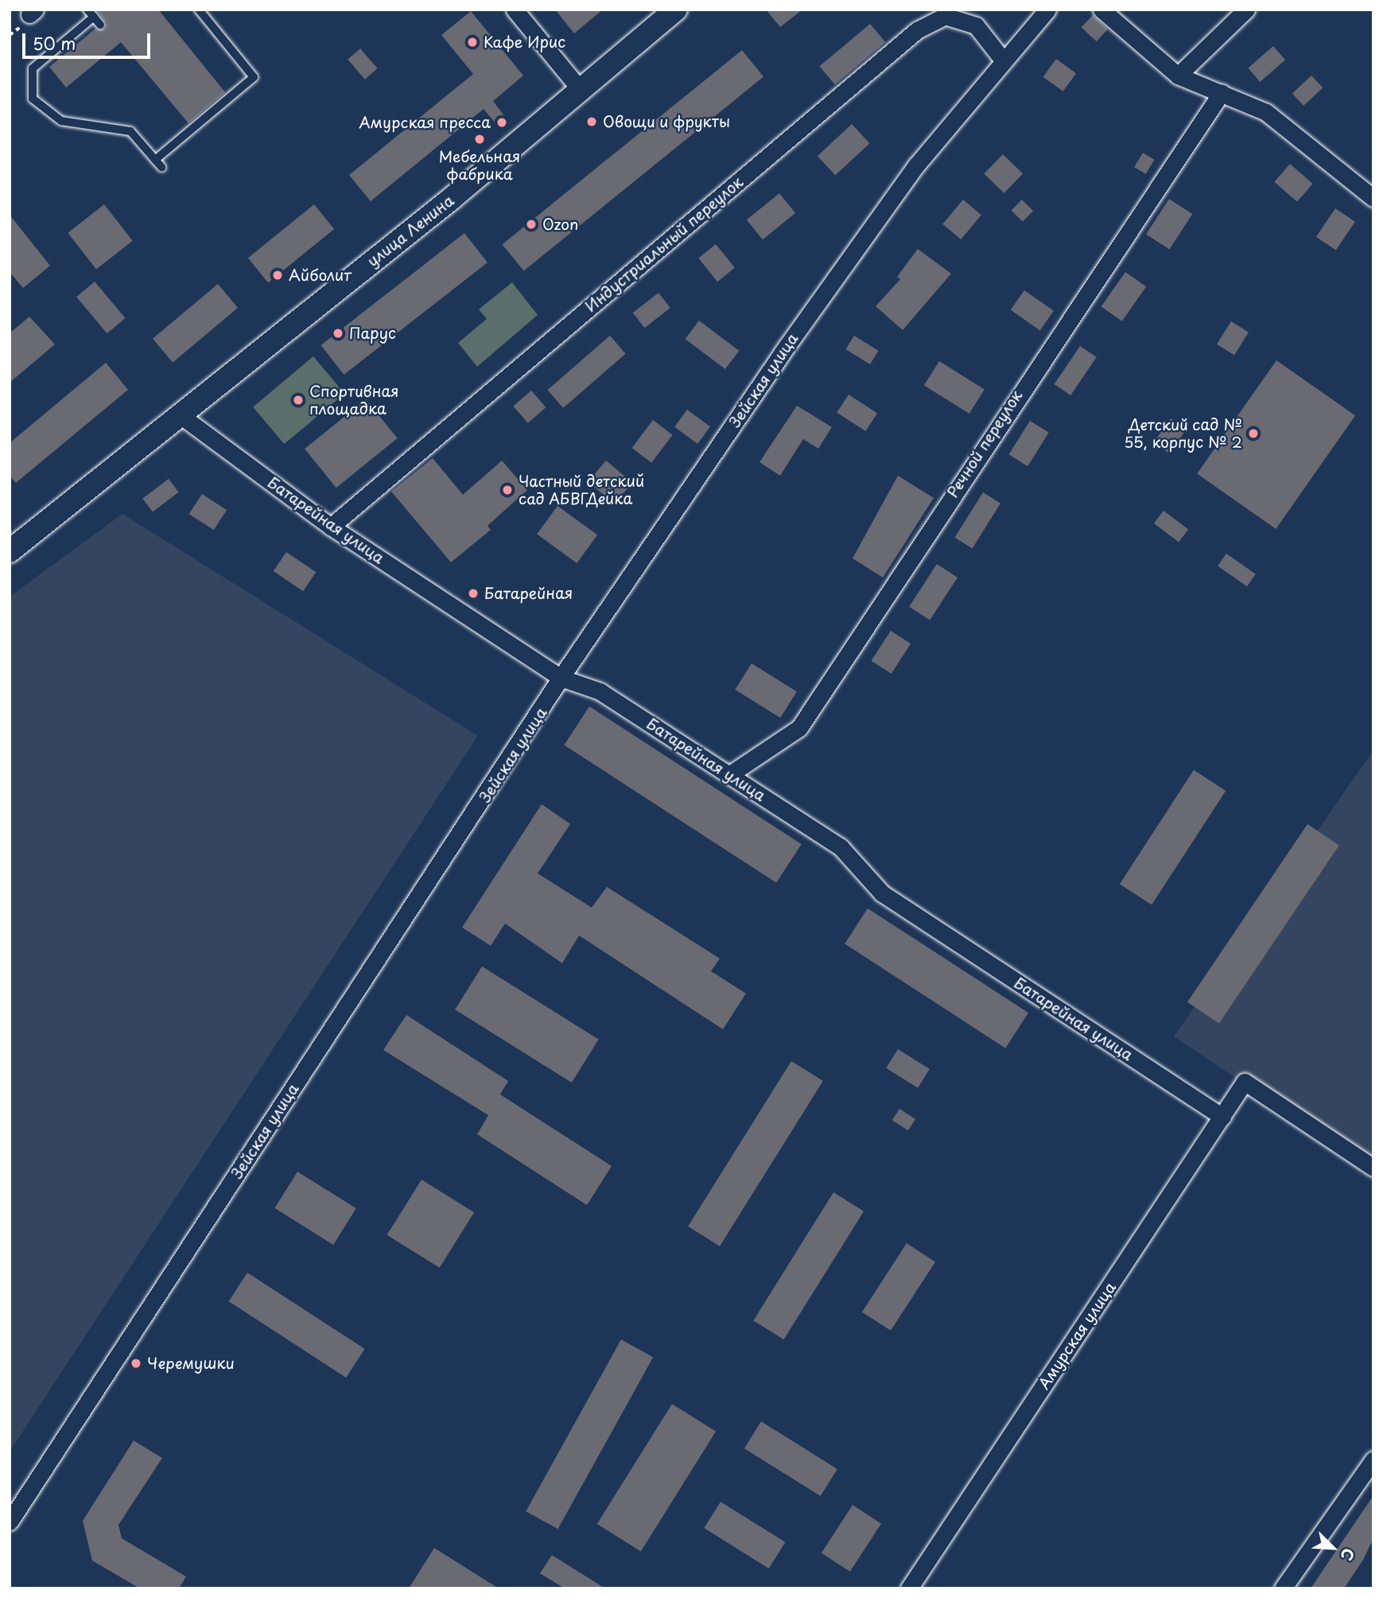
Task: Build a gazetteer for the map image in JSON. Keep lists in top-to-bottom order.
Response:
{
  "streets": {
    "main road": ["улица Ленина"],
    "street": [
      "Индустриальный переулок",
      "Зейская улица",
      "Речной переулок",
      "Батарейная улица",
      "Амурская улица"
    ]
  },
  "crossings": [
    ["улица Ленина", "Батарейная улица"],
    ["Индустриальный переулок", "Зейская улица"],
    ["Индустриальный переулок", "Батарейная улица"],
    ["Зейская улица", "Батарейная улица"],
    ["Речной переулок", "Батарейная улица"],
    ["Батарейная улица", "Амурская улица"]
  ],
  "places": [
    "Кафе Ирис",
    "Овощи и фрукты",
    "Амурская пресса",
    "Мебельная фабрика",
    "Ozon",
    "Айболит",
    "Парус",
    "Спортивная площадка",
    "Детский сад № 55, корпус № 2",
    "Частный детский сад АБВГДейка",
    "Батарейная",
    "Черемушки"
  ],
  "scale_bar": "50 m",
  "north": "bottom right"
}
